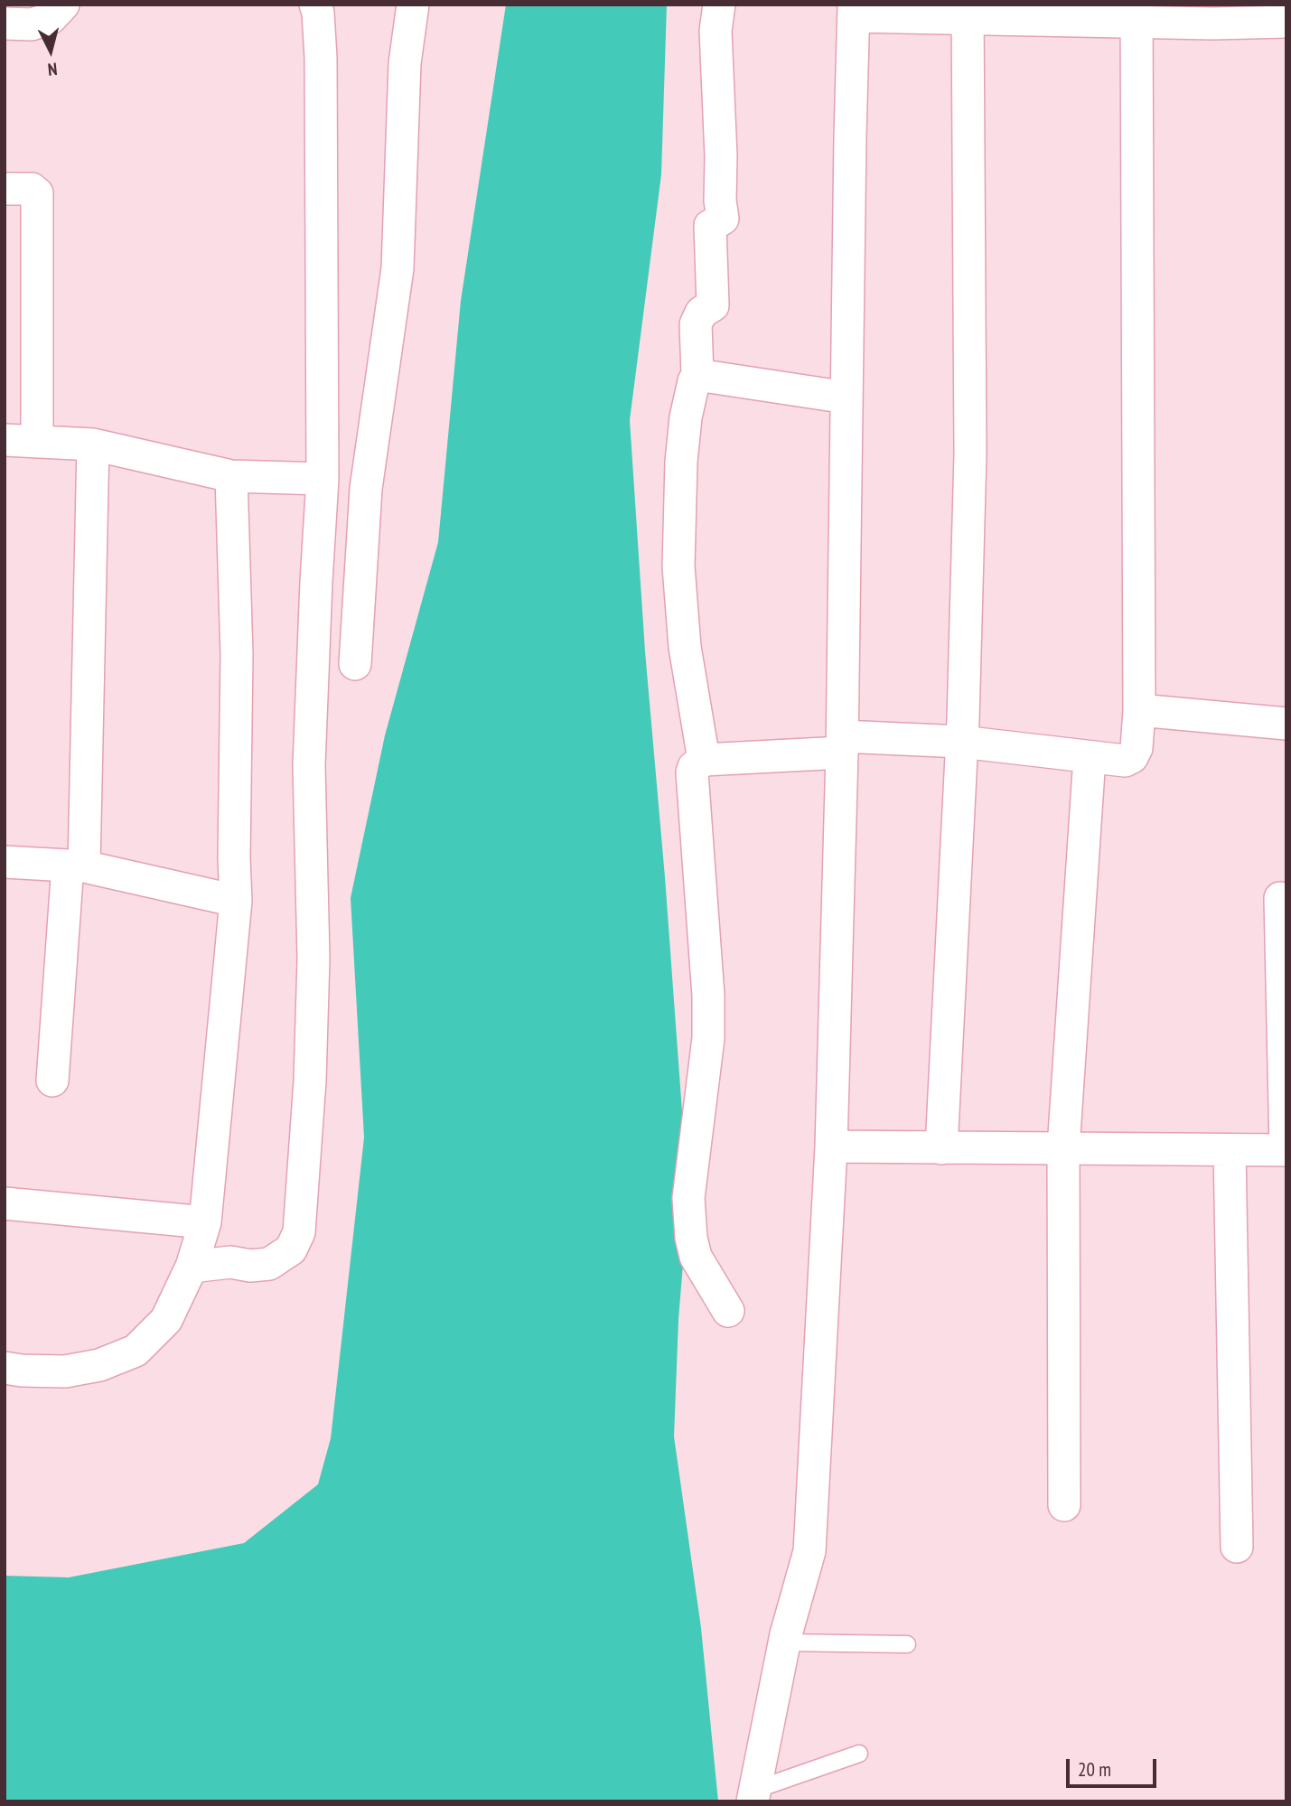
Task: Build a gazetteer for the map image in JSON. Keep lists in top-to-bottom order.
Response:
{
  "scale_bar": "20 m",
  "north": "bottom"
}
